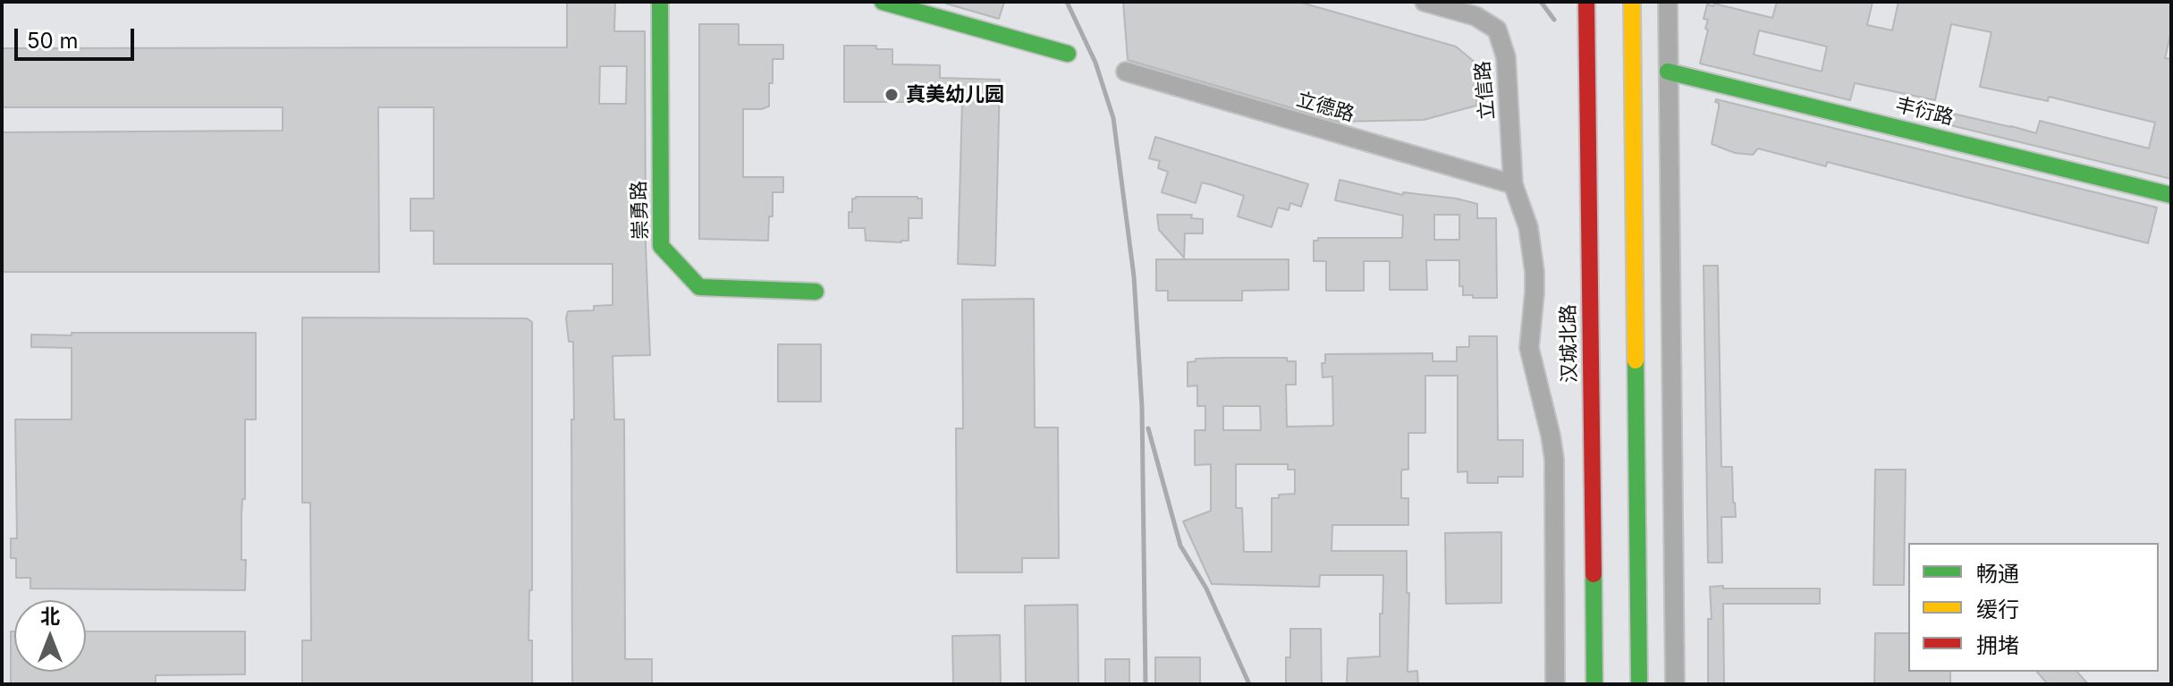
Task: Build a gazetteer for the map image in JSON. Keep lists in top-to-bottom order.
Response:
{
  "streets": {
    "main road": ["丰衍路", "崇勇路", "汉城北路"],
    "street": ["立信路", "立德路"]
  },
  "crossings": [
    ["立信路", "立德路"]
  ],
  "places": ["真美幼儿园"],
  "legend": ["畅通", "缓行", "拥堵"],
  "scale_bar": "50 m",
  "north": "top"
}
